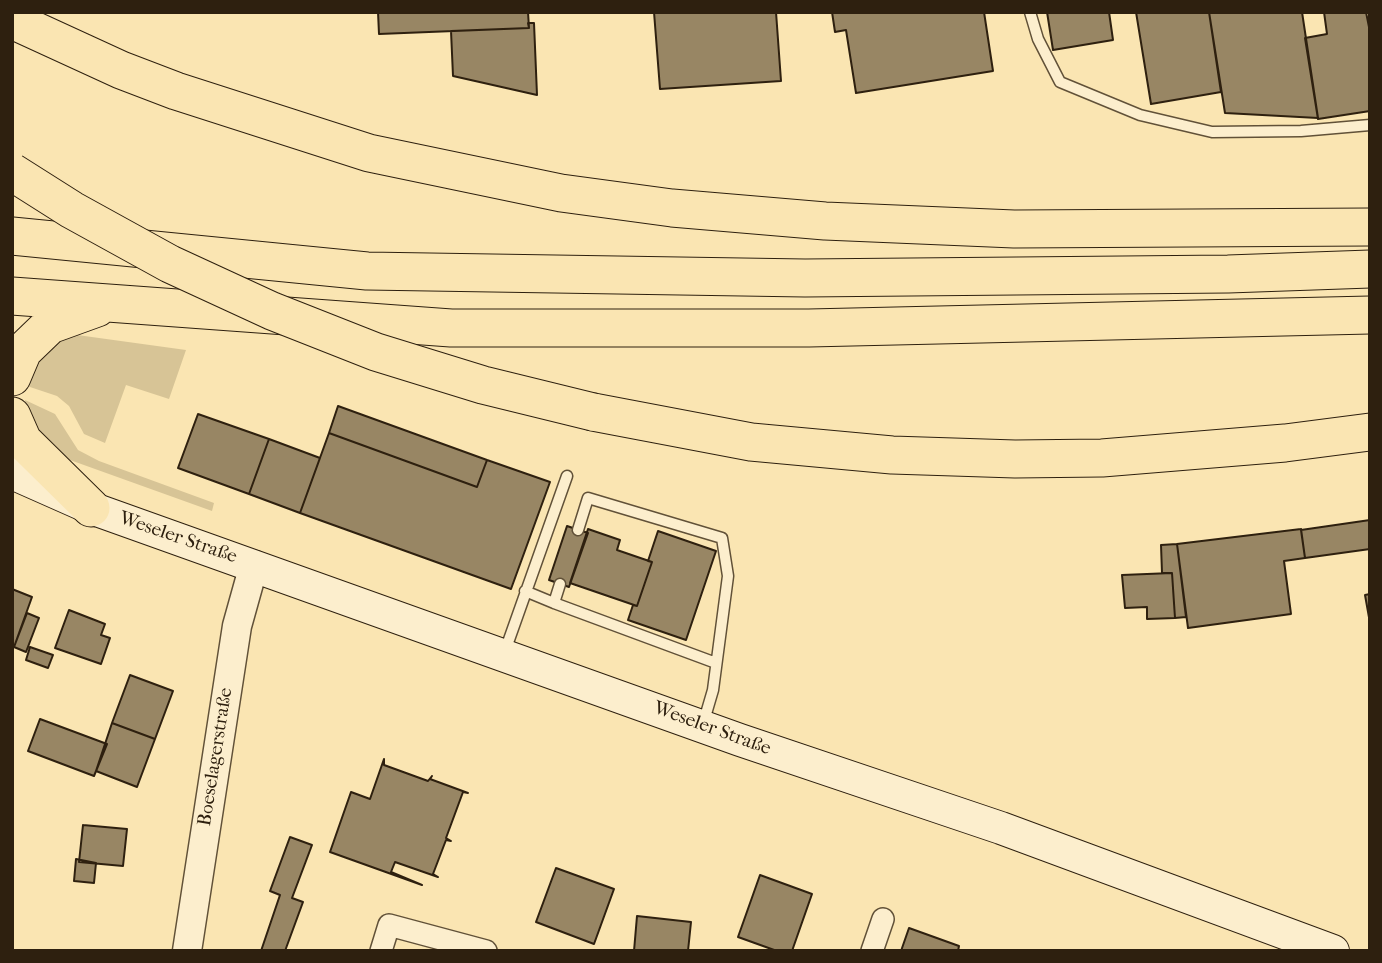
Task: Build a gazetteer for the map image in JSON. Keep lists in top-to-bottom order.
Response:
{
  "streets": {
    "main road": ["Weseler Straße"],
    "street": ["Boeselagerstraße"]
  },
  "crossings": [
    ["Weseler Straße", "Boeselagerstraße"]
  ]
}
